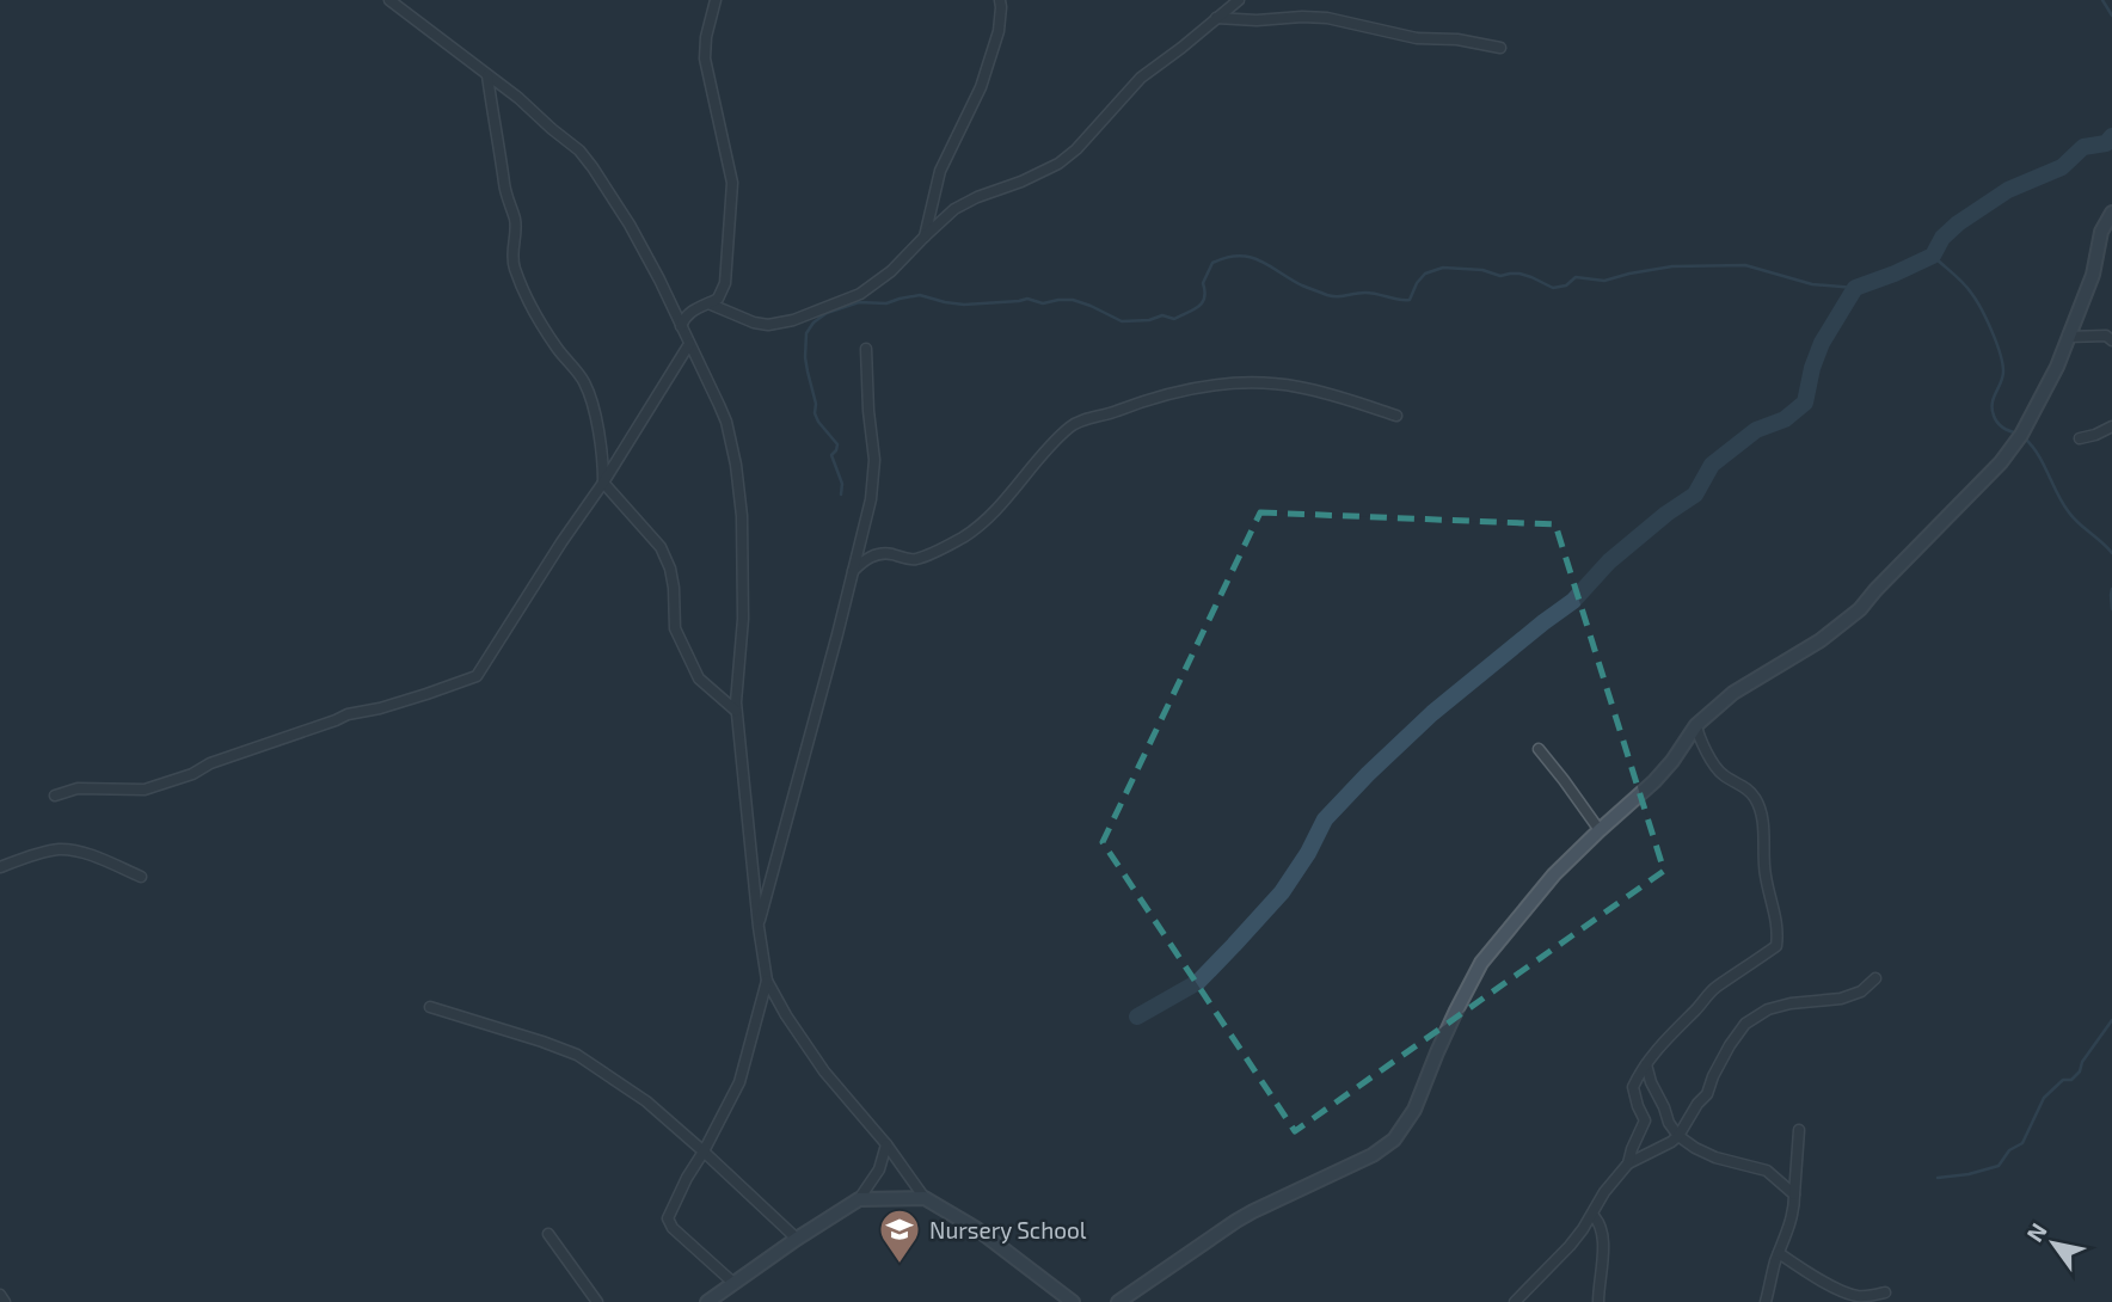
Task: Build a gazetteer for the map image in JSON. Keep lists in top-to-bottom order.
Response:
{
  "places": {
    "school or university": ["Nursery School"]
  },
  "north": "top left"
}
